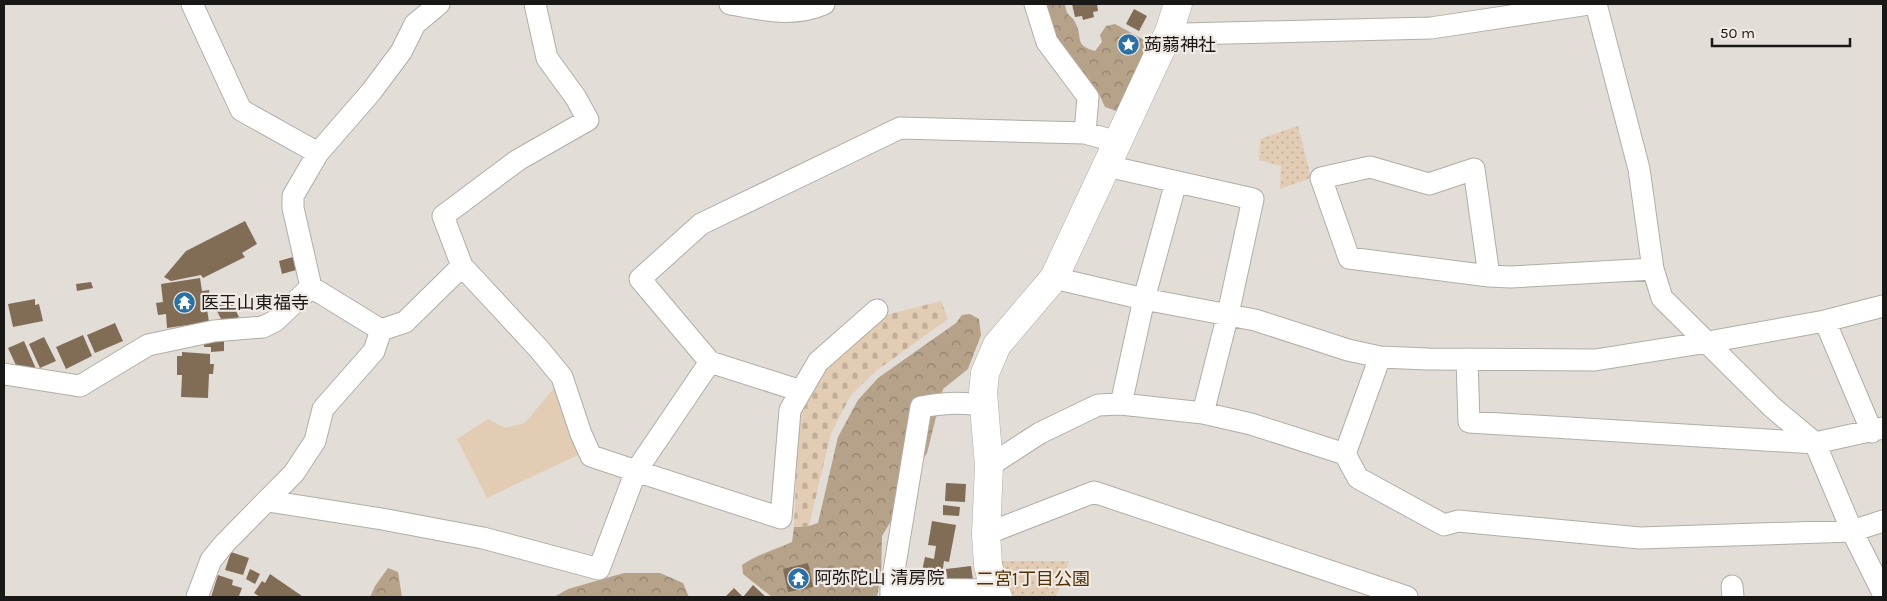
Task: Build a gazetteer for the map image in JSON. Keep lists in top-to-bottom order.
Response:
{
  "parks": ["二宮1丁目公園"],
  "places": {
    "place": ["蒟蒻神社"],
    "temple": ["医王山東福寺", "阿弥陀山 清房院"]
  },
  "scale_bar": "50 m"
}
